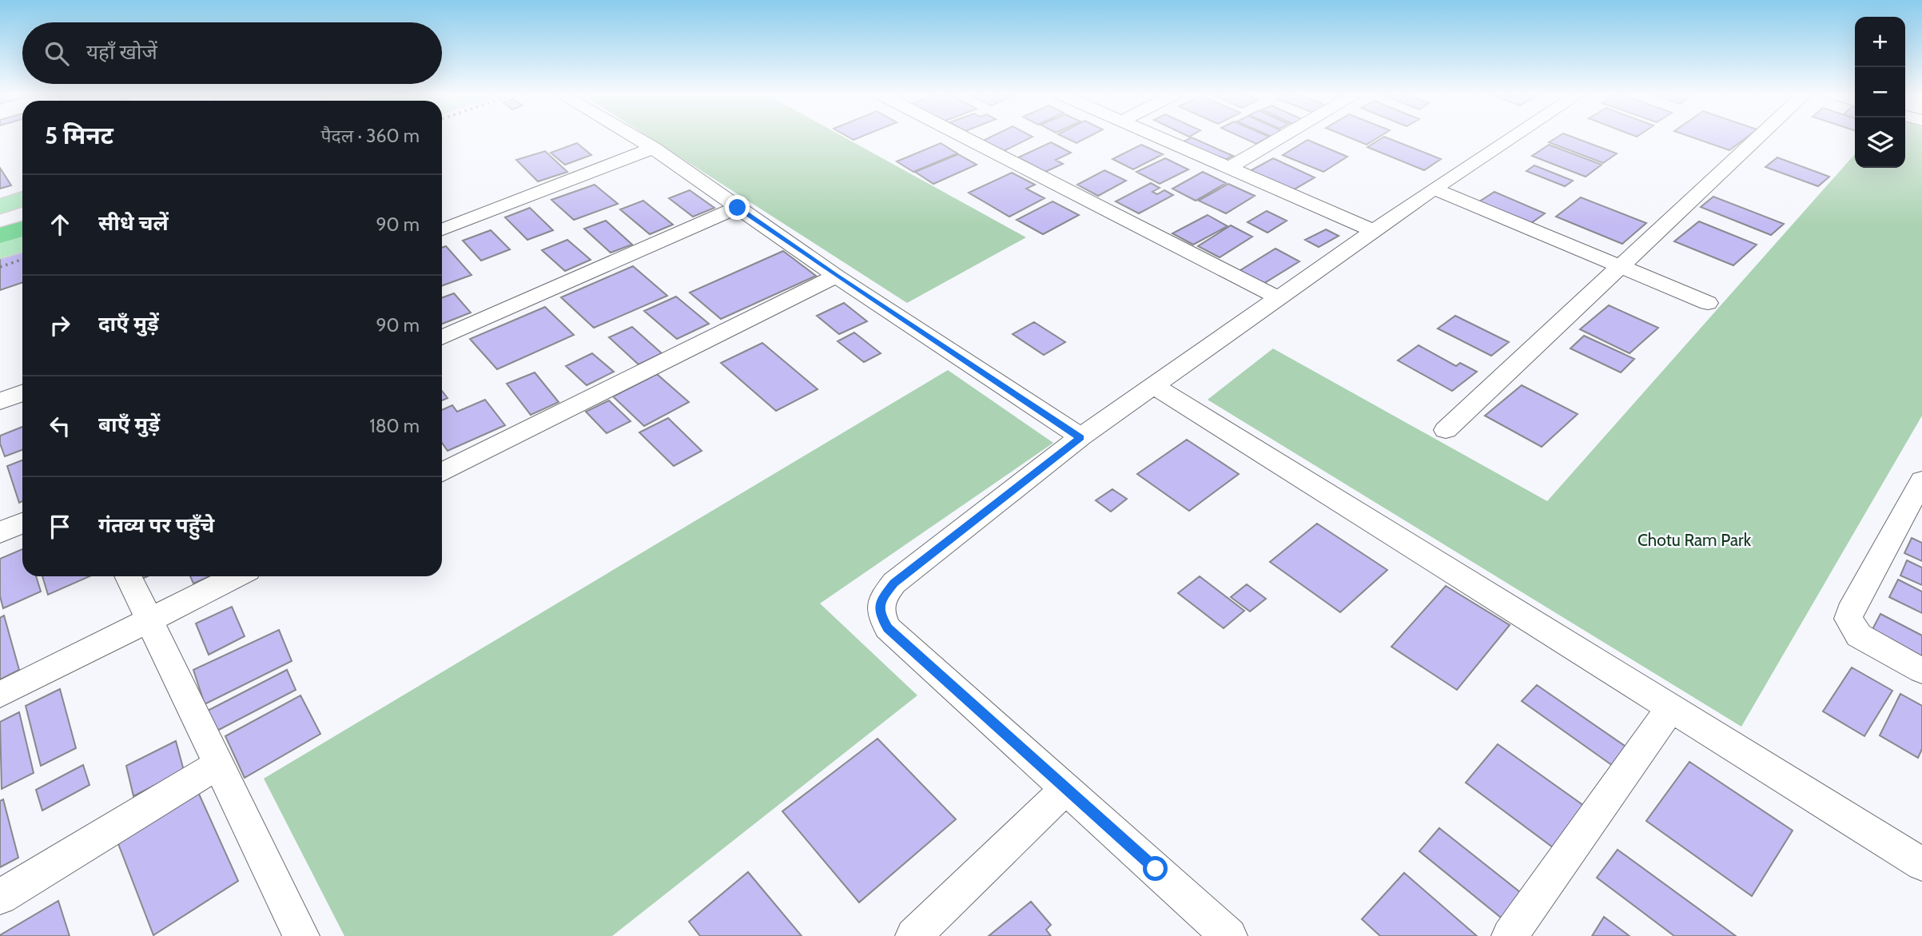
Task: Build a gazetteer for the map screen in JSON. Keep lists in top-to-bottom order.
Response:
{
  "parks": ["Chotu Ram Park"],
  "page": {
    "map_buttons": ["+", "−"],
    "search": "यहाँ खोजें",
    "heading": ["5 मिनट", "पैदल · 360 m"],
    "list": [
      ["सीधे चलें", "90 m"],
      ["दाएँ मुड़ें", "90 m"],
      ["बाएँ मुड़ें", "180 m"],
      "गंतव्य पर पहुँचे"
    ]
  }
}
